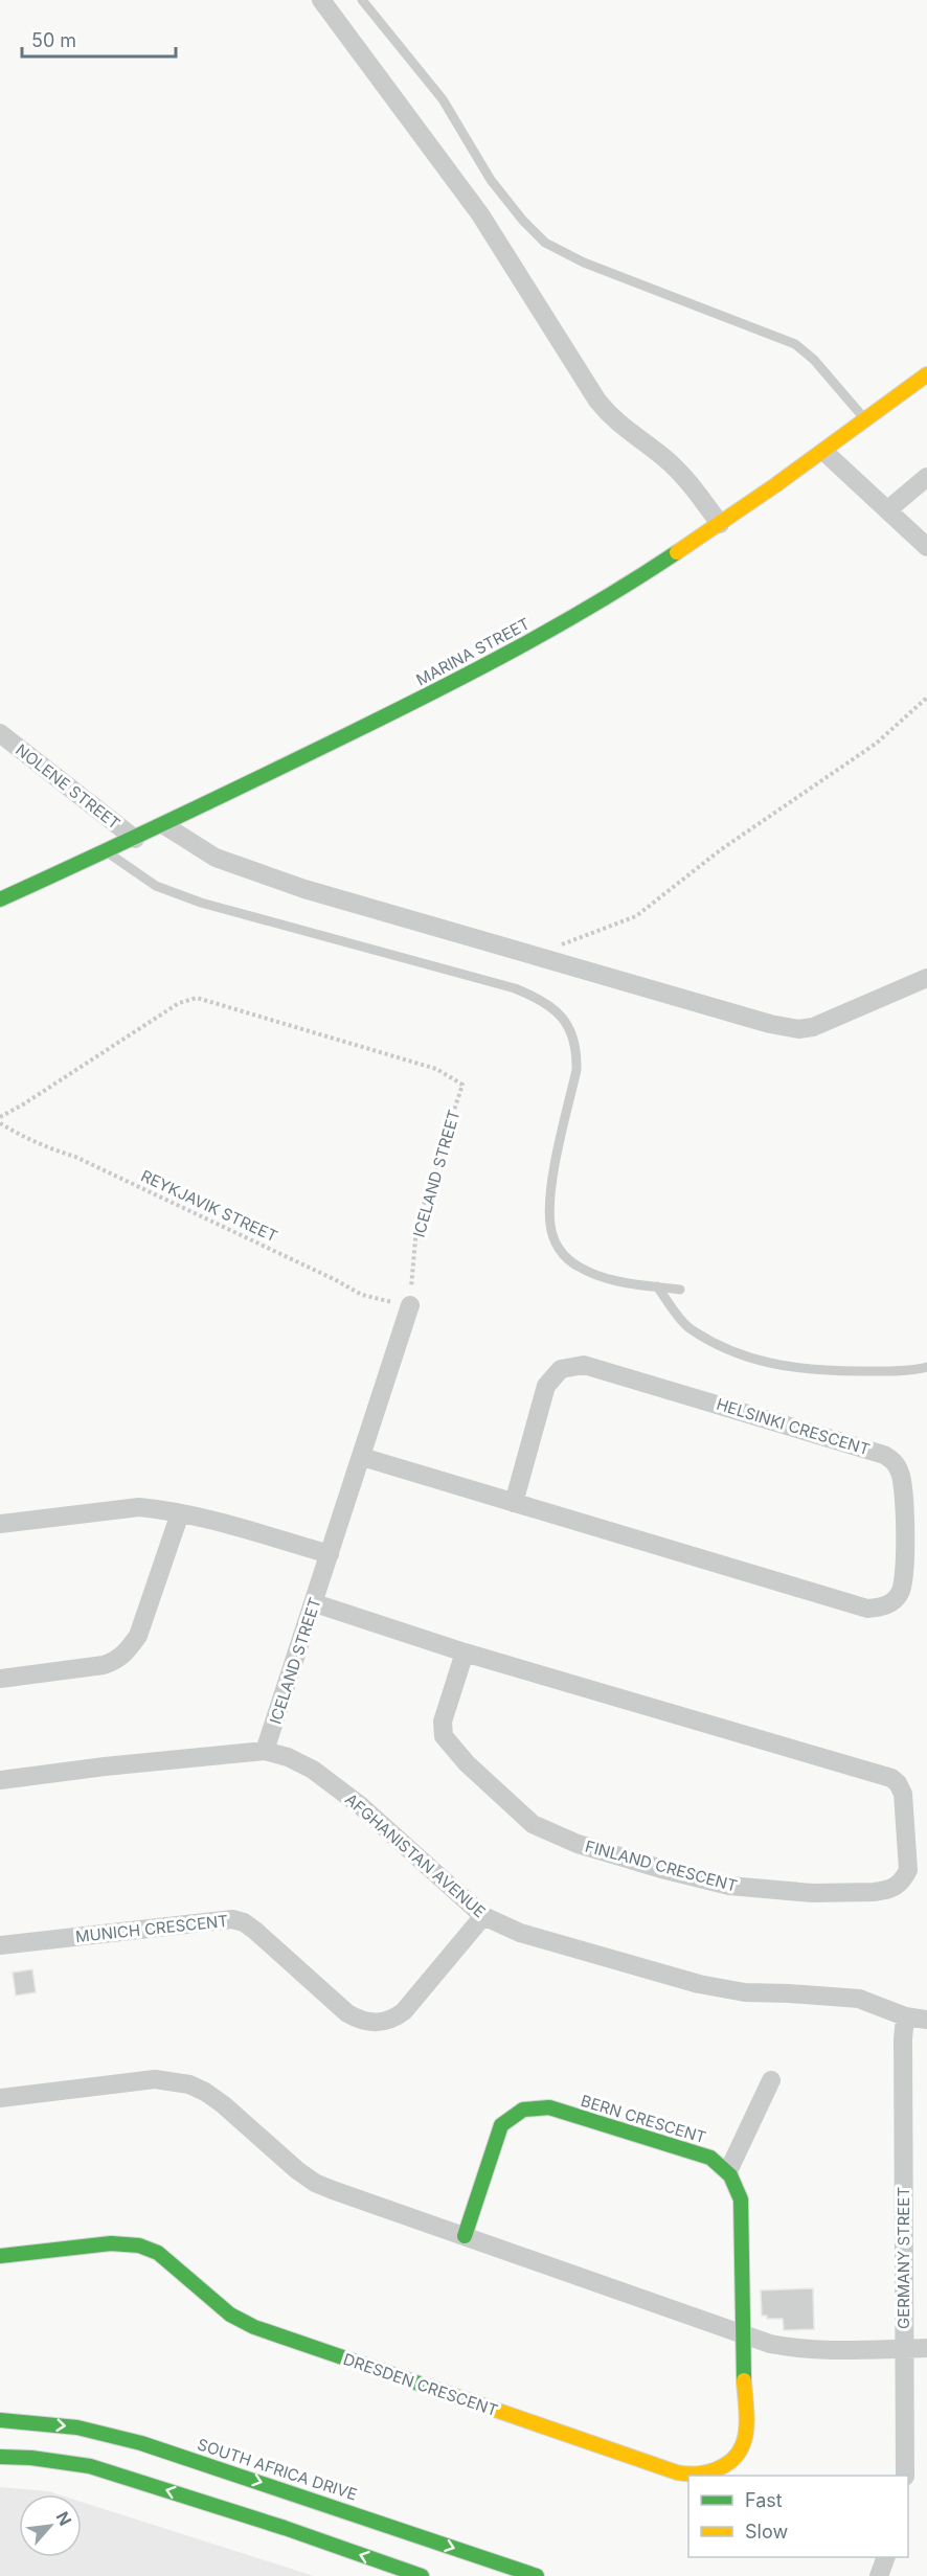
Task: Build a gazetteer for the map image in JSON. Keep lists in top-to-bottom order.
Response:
{
  "streets": {
    "street": [
      "MARINA STREET",
      "NOLENE STREET",
      "ICELAND STREET",
      "HELSINKI CRESCENT",
      "AFGHANISTAN AVENUE",
      "FINLAND CRESCENT",
      "MUNICH CRESCENT",
      "BERN CRESCENT",
      "GERMANY STREET",
      "DRESDEN CRESCENT",
      "SOUTH AFRICA DRIVE"
    ],
    "path": ["REYKJAVIK STREET"]
  },
  "crossings": [
    ["MARINA STREET", "NOLENE STREET"],
    ["ICELAND STREET", "REYKJAVIK STREET"],
    ["ICELAND STREET", "HELSINKI CRESCENT"],
    ["ICELAND STREET", "AFGHANISTAN AVENUE"],
    ["ICELAND STREET", "FINLAND CRESCENT"],
    ["AFGHANISTAN AVENUE", "MUNICH CRESCENT"],
    ["AFGHANISTAN AVENUE", "GERMANY STREET"]
  ],
  "legend": ["Fast", "Slow"],
  "scale_bar": "50 m",
  "north": "top right"
}
